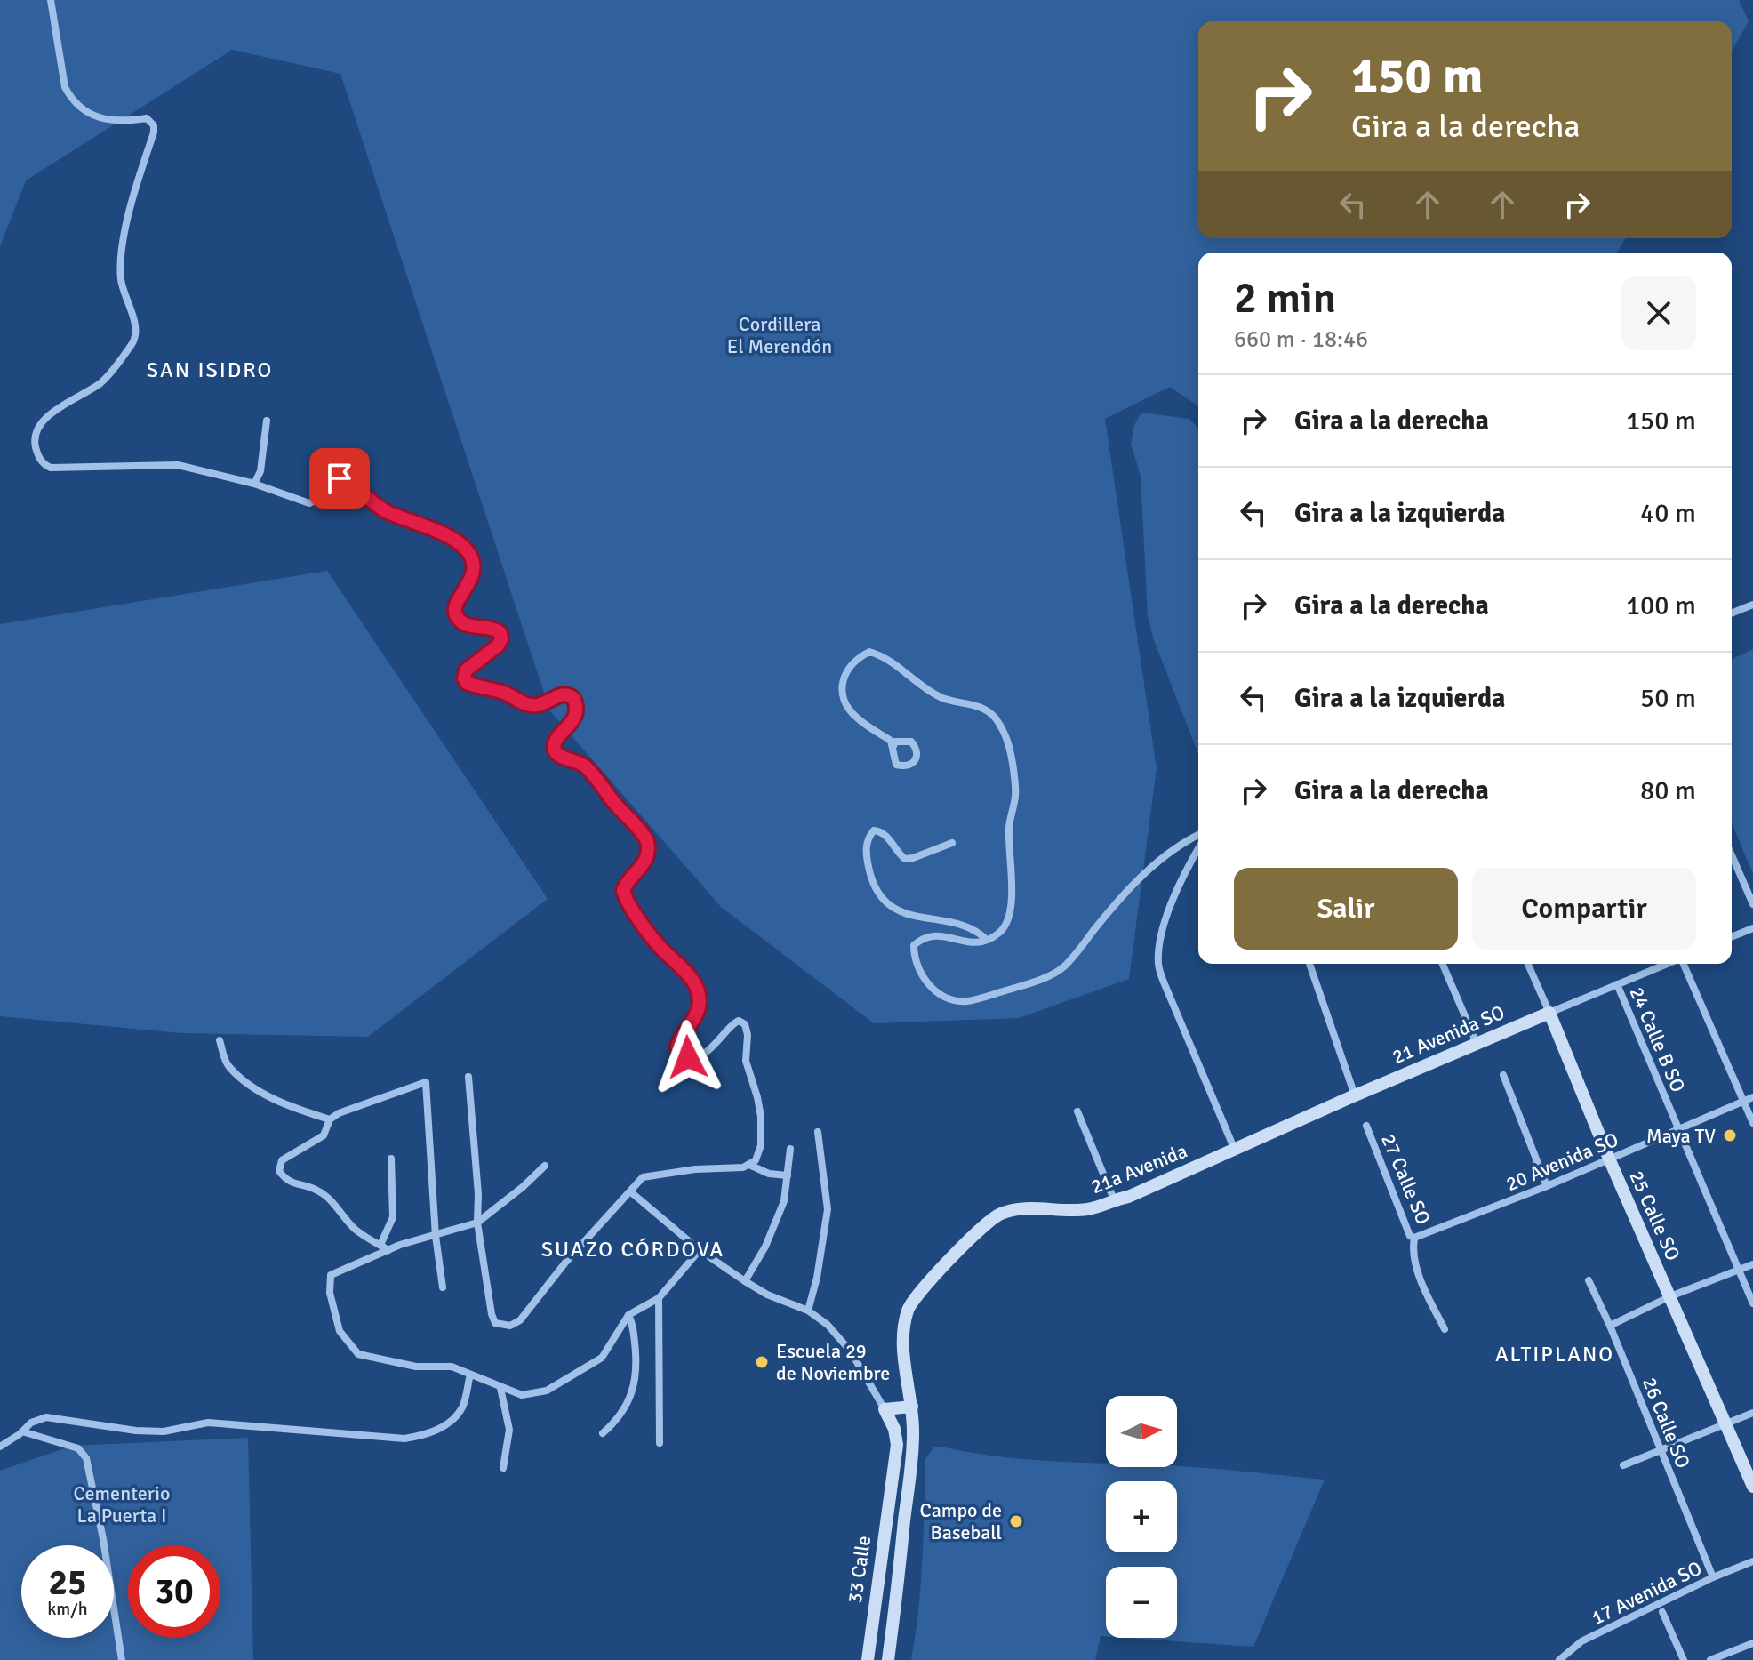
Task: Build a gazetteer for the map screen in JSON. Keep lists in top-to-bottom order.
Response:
{
  "streets": {
    "street": [
      "21 Avenida SO",
      "24 Calle B SO",
      "20 Avenida SO",
      "21a Avenida",
      "27 Calle SO",
      "25 Calle SO",
      "26 Calle SO",
      "33 Calle",
      "17 Avenida SO"
    ]
  },
  "crossings": [
    ["21 Avenida SO", "24 Calle B SO"],
    ["21 Avenida SO", "21a Avenida"],
    ["21 Avenida SO", "25 Calle SO"],
    ["24 Calle B SO", "20 Avenida SO"],
    ["20 Avenida SO", "27 Calle SO"],
    ["20 Avenida SO", "25 Calle SO"],
    ["21a Avenida", "33 Calle"],
    ["26 Calle SO", "17 Avenida SO"]
  ],
  "districts": ["SAN ISIDRO", "SUAZO CÓRDOVA", "ALTIPLANO"],
  "parks": ["Cordillera El Merendón", "Cementerio La Puerta I"],
  "places": ["Maya TV", "Escuela 29 de Noviembre", "Campo de Baseball"],
  "north": "right",
  "page": {
    "turn": ["150 m", "Gira a la derecha"],
    "heading": ["2 min", "660 m · 18:46"],
    "list": [
      {
        "name": "Gira a la derecha",
        "value": "150 m"
      },
      {
        "name": "Gira a la izquierda",
        "value": "40 m"
      },
      {
        "name": "Gira a la derecha",
        "value": "100 m"
      },
      {
        "name": "Gira a la izquierda",
        "value": "50 m"
      },
      {
        "name": "Gira a la derecha",
        "value": "80 m"
      }
    ],
    "buttons": ["Salir", "Compartir"],
    "map_buttons": ["+", "−"],
    "speed": "25 km/h",
    "limit": "30"
  }
}
